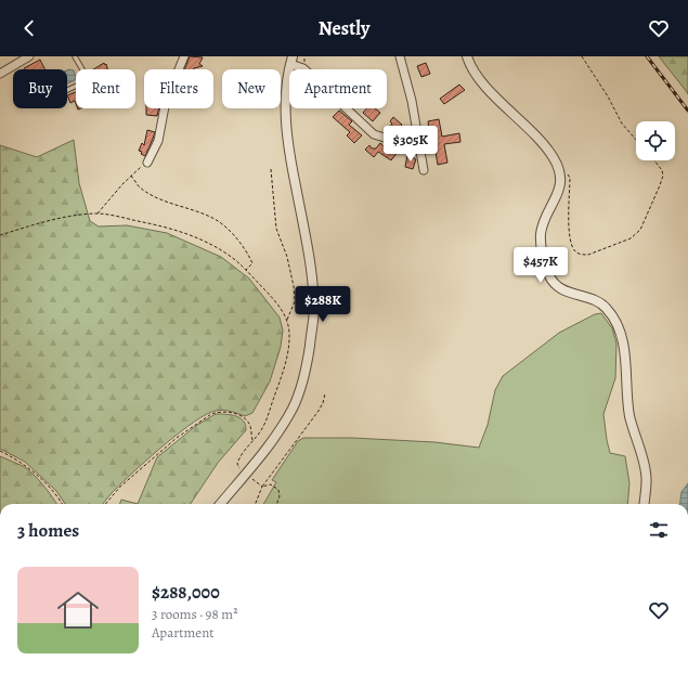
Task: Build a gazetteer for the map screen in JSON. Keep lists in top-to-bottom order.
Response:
{
  "page": {
    "header": "Nestly",
    "chip": [
      "Buy",
      "Rent",
      "Filters",
      "New",
      "Apartment"
    ],
    "price": ["$305K", "$457K", "$288K"],
    "heading": "3 homes",
    "list": [
      {
        "name": "$288,000",
        "note": "3 rooms · 98 m² · Apartment"
      }
    ]
  }
}
